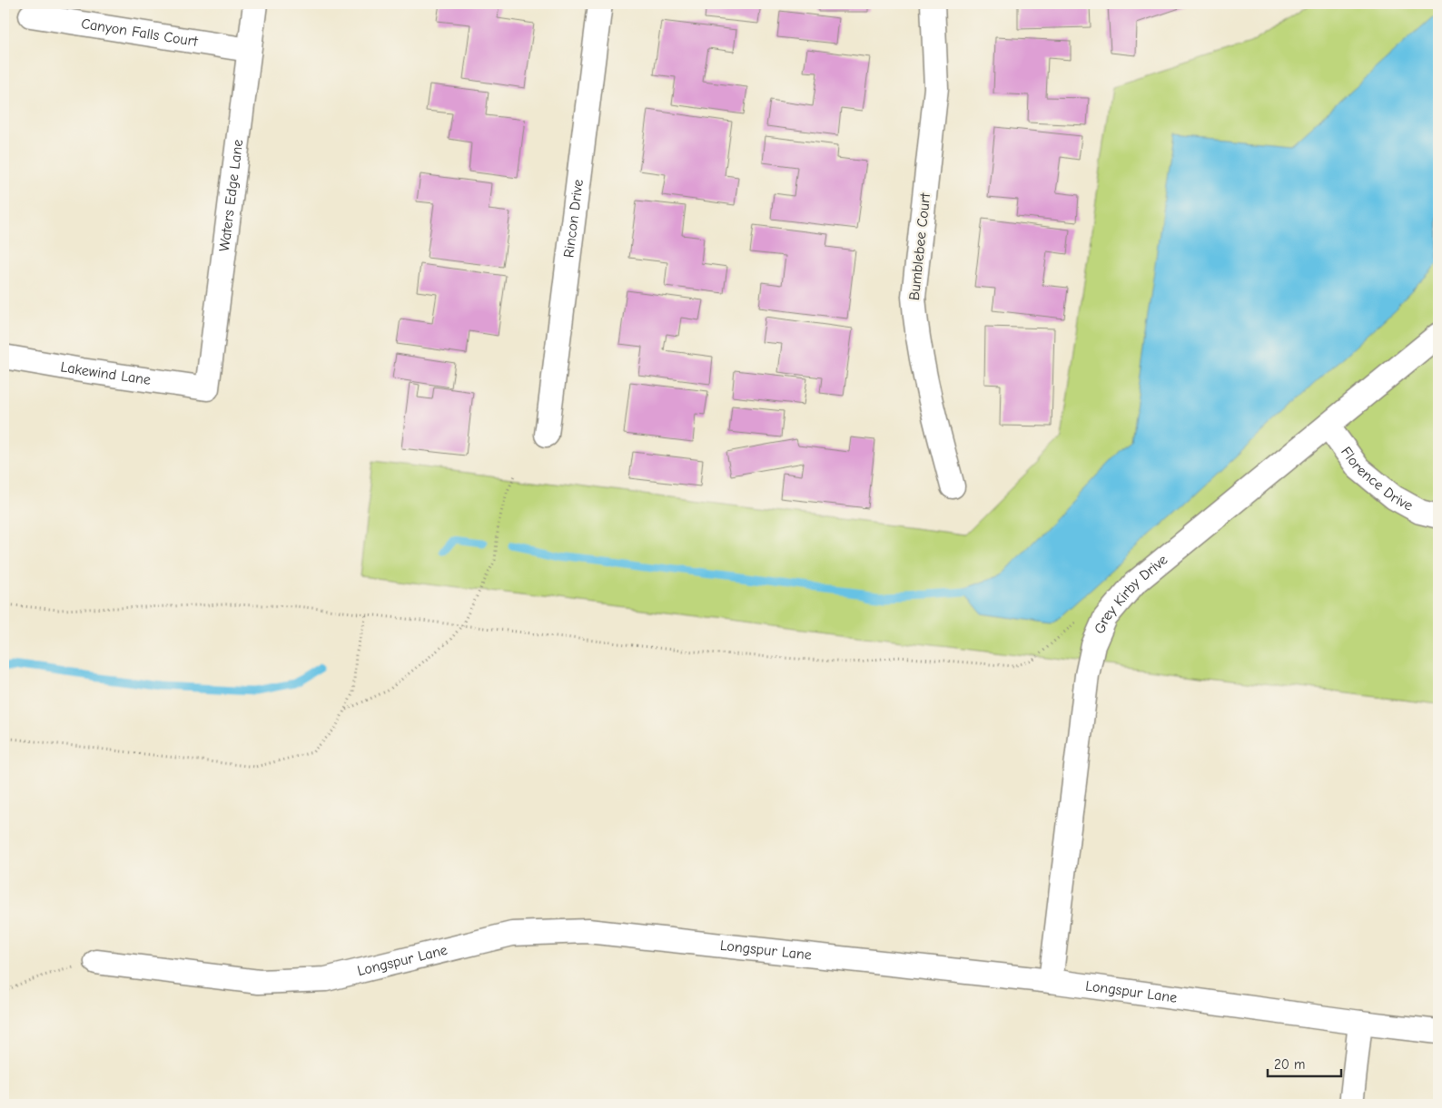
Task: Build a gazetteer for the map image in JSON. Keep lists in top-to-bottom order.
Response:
{
  "streets": {
    "street": [
      "Canyon Falls Court",
      "Waters Edge Lane",
      "Rincon Drive",
      "Bumblebee Court",
      "Lakewind Lane",
      "Florence Drive",
      "Grey Kirby Drive",
      "Longspur Lane"
    ]
  },
  "crossings": [
    ["Canyon Falls Court", "Waters Edge Lane"],
    ["Waters Edge Lane", "Lakewind Lane"],
    ["Florence Drive", "Grey Kirby Drive"],
    ["Grey Kirby Drive", "Longspur Lane"]
  ],
  "scale_bar": "20 m"
}
